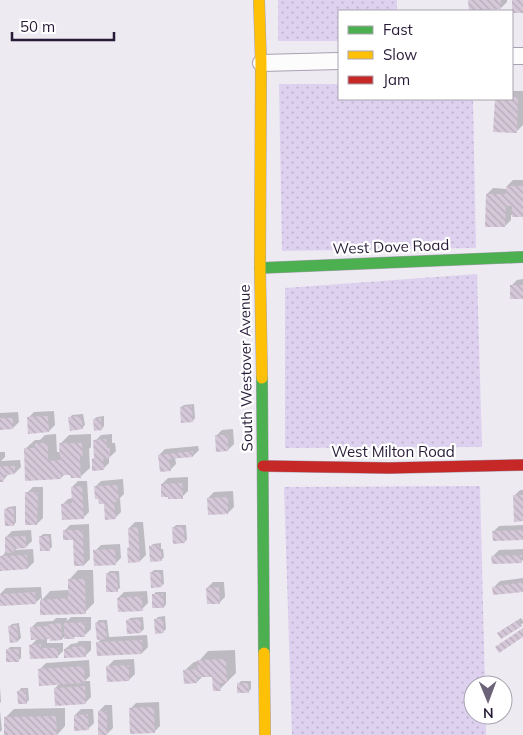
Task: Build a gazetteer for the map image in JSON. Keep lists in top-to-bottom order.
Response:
{
  "streets": {
    "street": ["West Dove Road", "South Westover Avenue", "West Milton Road"]
  },
  "crossings": [
    ["West Dove Road", "South Westover Avenue"],
    ["South Westover Avenue", "West Milton Road"]
  ],
  "legend": ["Fast", "Slow", "Jam"],
  "scale_bar": "50 m",
  "north": "bottom"
}
